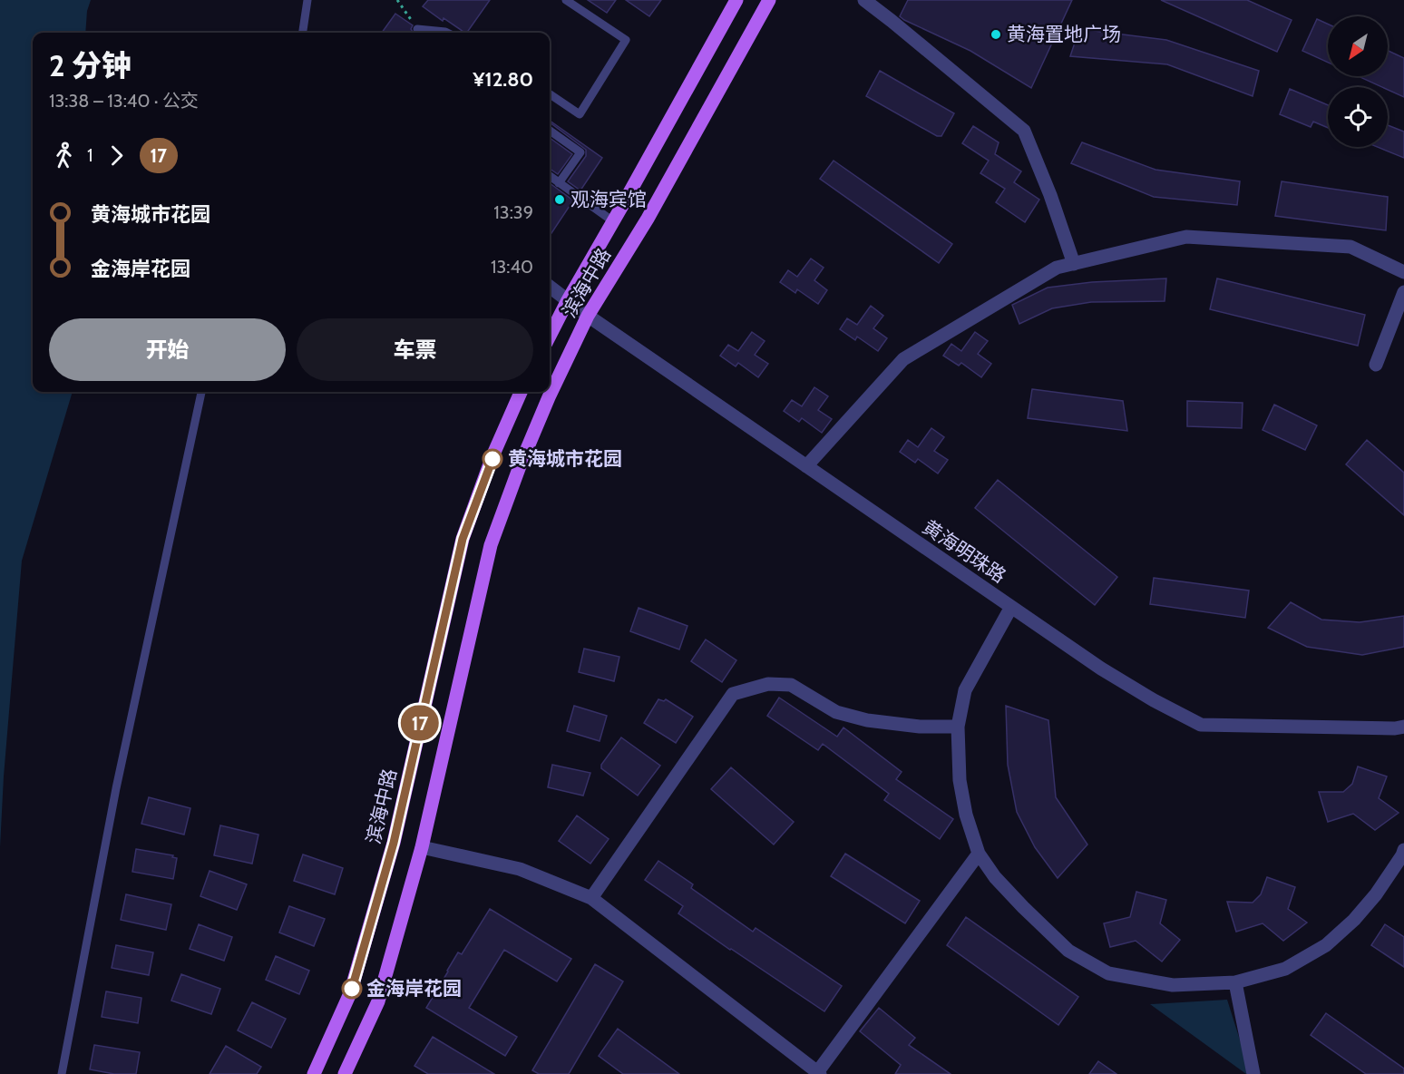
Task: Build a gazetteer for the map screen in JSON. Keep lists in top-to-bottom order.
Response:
{
  "streets": {
    "main road": ["滨海中路"],
    "street": ["黄海明珠路"]
  },
  "crossings": [
    ["滨海中路", "黄海明珠路"]
  ],
  "places": [
    "黄海置地广场",
    "观海宾馆",
    "黄海城市花园",
    "金海岸花园"
  ],
  "lines": ["bus line 17"],
  "north": "bottom left",
  "page": {
    "on_map": "17",
    "heading": ["2 分钟", "13:38 – 13:40 · 公交", "¥12.80"],
    "legs": ["1", "17"],
    "list": [
      {
        "name": "黄海城市花园",
        "value": "13:39"
      },
      {
        "name": "金海岸花园",
        "value": "13:40"
      }
    ],
    "buttons": ["开始", "车票"]
  }
}
